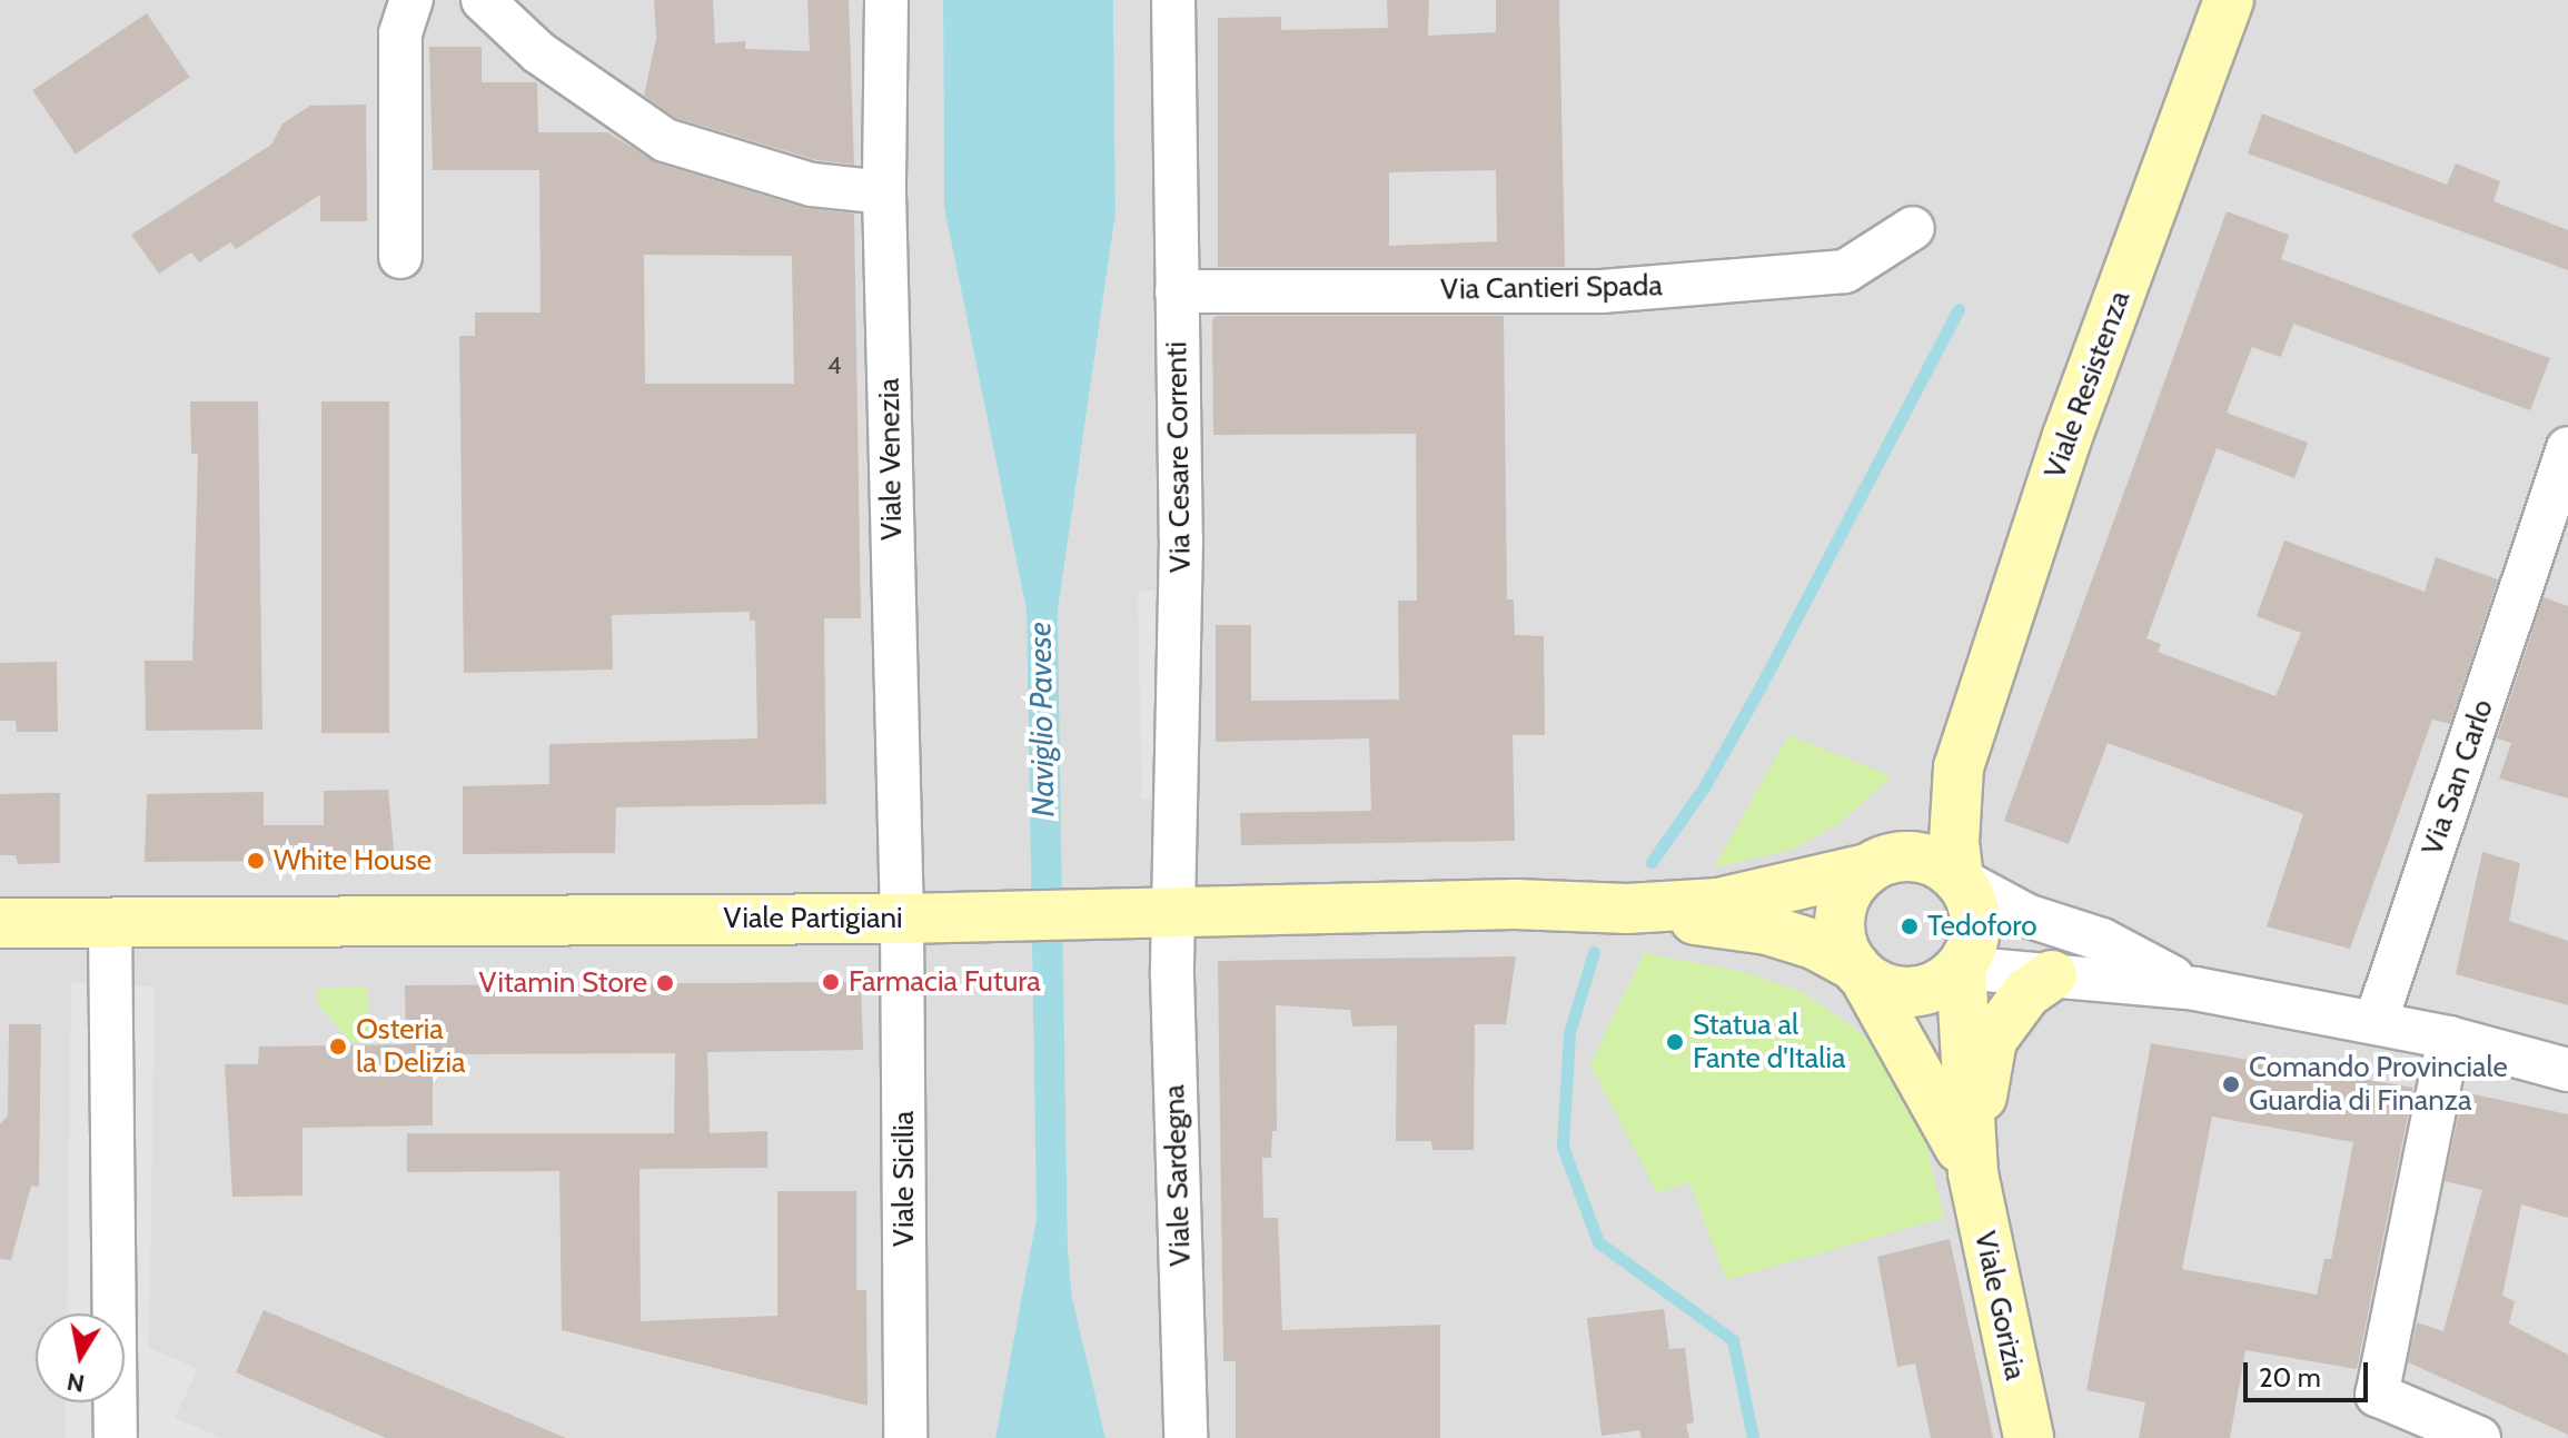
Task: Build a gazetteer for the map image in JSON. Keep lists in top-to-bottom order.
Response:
{
  "streets": {
    "main road": ["Viale Resistenza", "Viale Partigiani", "Viale Gorizia"],
    "street": [
      "Via Cantieri Spada",
      "Via Cesare Correnti",
      "Viale Venezia",
      "Via San Carlo",
      "Viale Sardegna",
      "Viale Sicilia"
    ]
  },
  "crossings": [
    ["Via Cantieri Spada", "Via Cesare Correnti"],
    ["Viale Resistenza", "Viale Partigiani"],
    ["Viale Resistenza", "Viale Gorizia"],
    ["Via Cesare Correnti", "Viale Partigiani"],
    ["Via Cesare Correnti", "Viale Sardegna"],
    ["Viale Venezia", "Viale Partigiani"],
    ["Viale Venezia", "Viale Sicilia"],
    ["Viale Partigiani", "Viale Sardegna"],
    ["Viale Partigiani", "Viale Sicilia"],
    ["Viale Partigiani", "Viale Gorizia"]
  ],
  "water": ["Naviglio Pavese"],
  "places": [
    "White House",
    "Tedoforo",
    "Farmacia Futura",
    "Vitamin Store",
    "Statua al Fante d'Italia",
    "Osteria la Delizia",
    "Comando Provinciale Guardia di Finanza"
  ],
  "house_numbers": ["4"],
  "scale_bar": "20 m",
  "north": "bottom"
}
